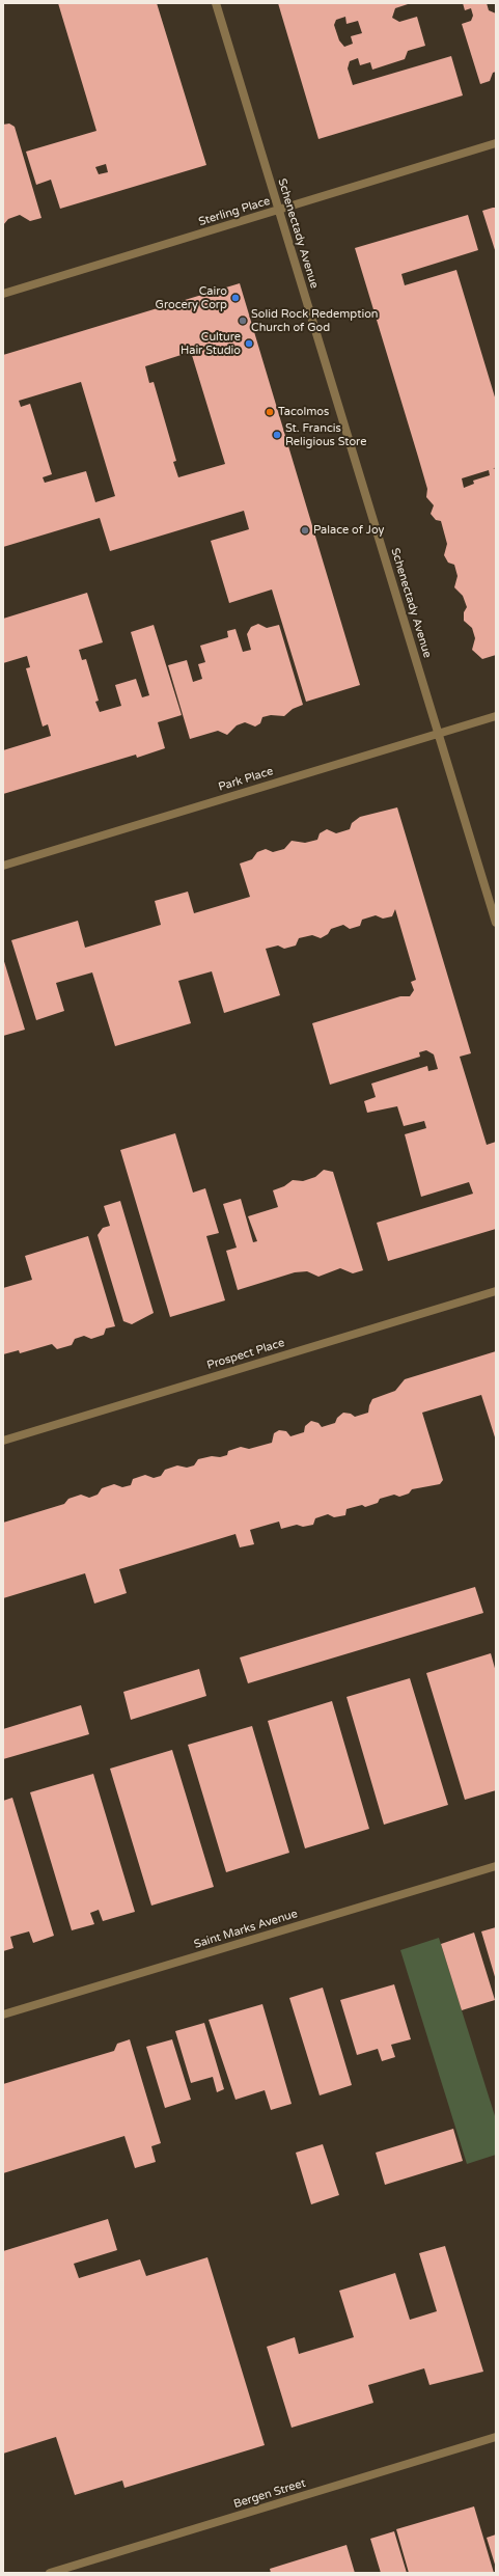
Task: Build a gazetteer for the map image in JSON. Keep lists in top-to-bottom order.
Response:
{
  "streets": {
    "street": [
      "Sterling Place",
      "Schenectady Avenue",
      "Park Place",
      "Prospect Place",
      "Saint Marks Avenue",
      "Bergen Street"
    ]
  },
  "crossings": [
    ["Sterling Place", "Schenectady Avenue"],
    ["Schenectady Avenue", "Park Place"]
  ],
  "places": [
    "Cairo Grocery Corp",
    "Solid Rock Redemption Church of God",
    "Culture Hair Studio",
    "Tacolmos",
    "St. Francis Religious Store",
    "Palace of Joy"
  ]
}
